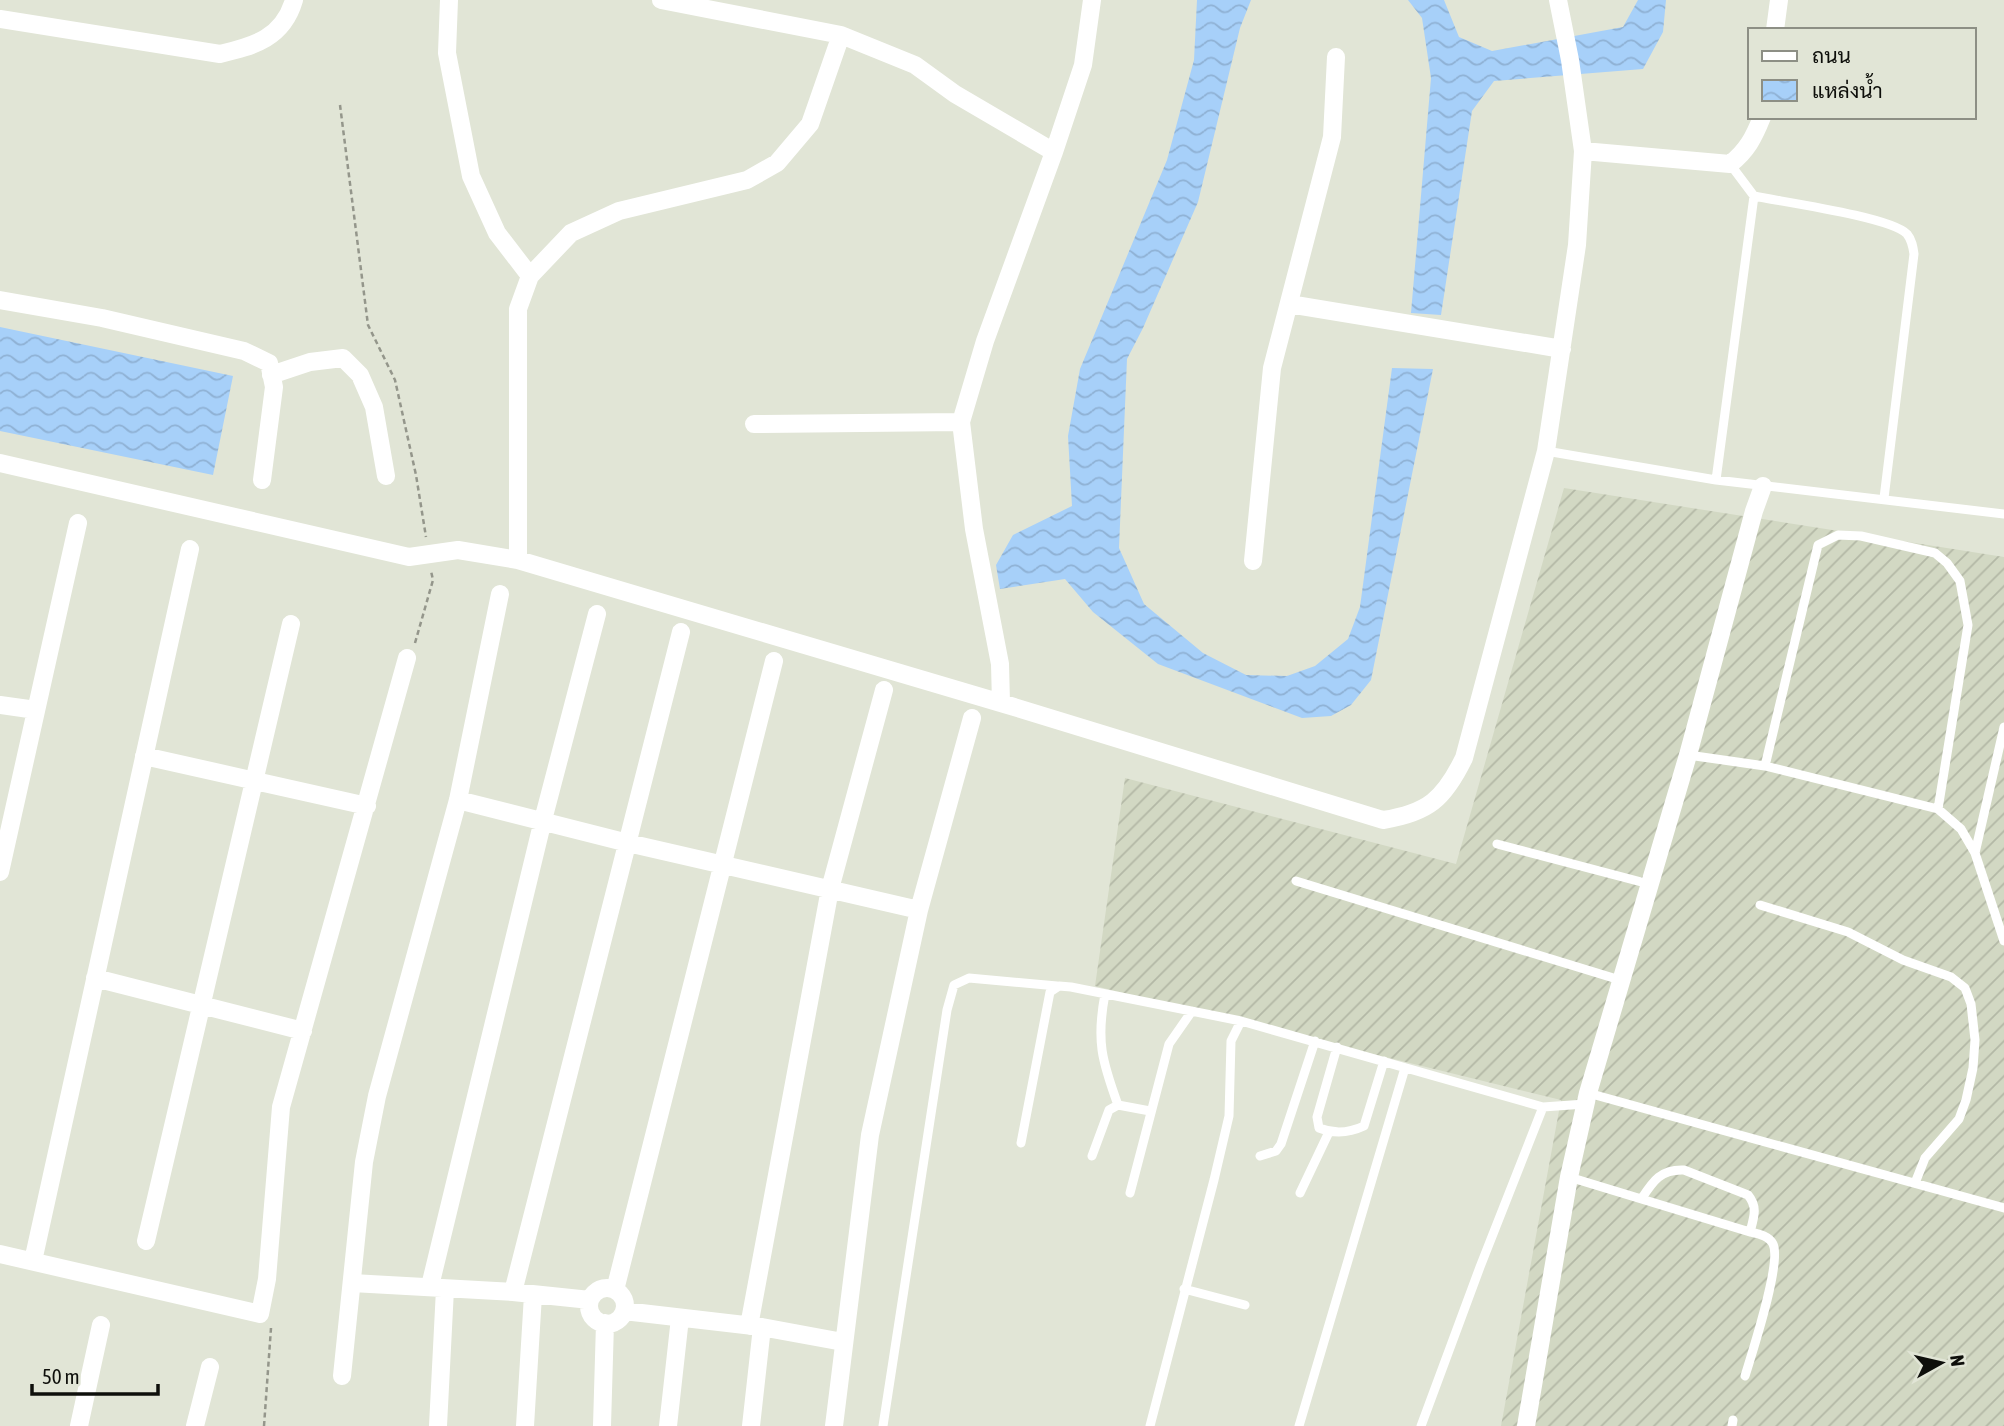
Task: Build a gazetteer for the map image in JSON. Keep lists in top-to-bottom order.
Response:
{
  "legend": ["ถนน", "แหล่งน้ำ"],
  "scale_bar": "50 m",
  "north": "right"
}
